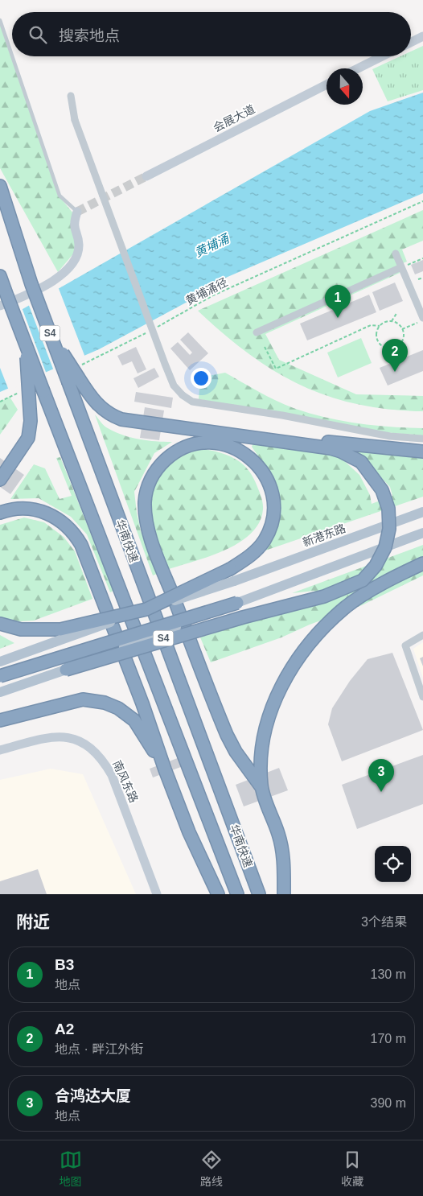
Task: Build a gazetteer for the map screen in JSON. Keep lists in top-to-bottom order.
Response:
{
  "streets": {
    "highway": ["S4", "华南快速"],
    "main road": ["新港东路"],
    "street": ["会展大道", "南风东路"],
    "path": ["黄埔涌径"]
  },
  "crossings": [
    ["黄埔涌径", "华南快速"]
  ],
  "water": ["黄埔涌"],
  "north": "bottom",
  "page": {
    "search": "搜索地点",
    "pins": ["1", "2", "3"],
    "heading": ["附近", "3个结果"],
    "list": [
      {
        "mark": "1",
        "name": "B3",
        "note": "地点",
        "value": "130 m"
      },
      {
        "mark": "2",
        "name": "A2",
        "note": "地点 · 畔江外街",
        "value": "170 m"
      },
      {
        "mark": "3",
        "name": "合鸿达大厦",
        "note": "地点",
        "value": "390 m"
      }
    ],
    "nav": ["地图", "路线", "收藏"]
  }
}
